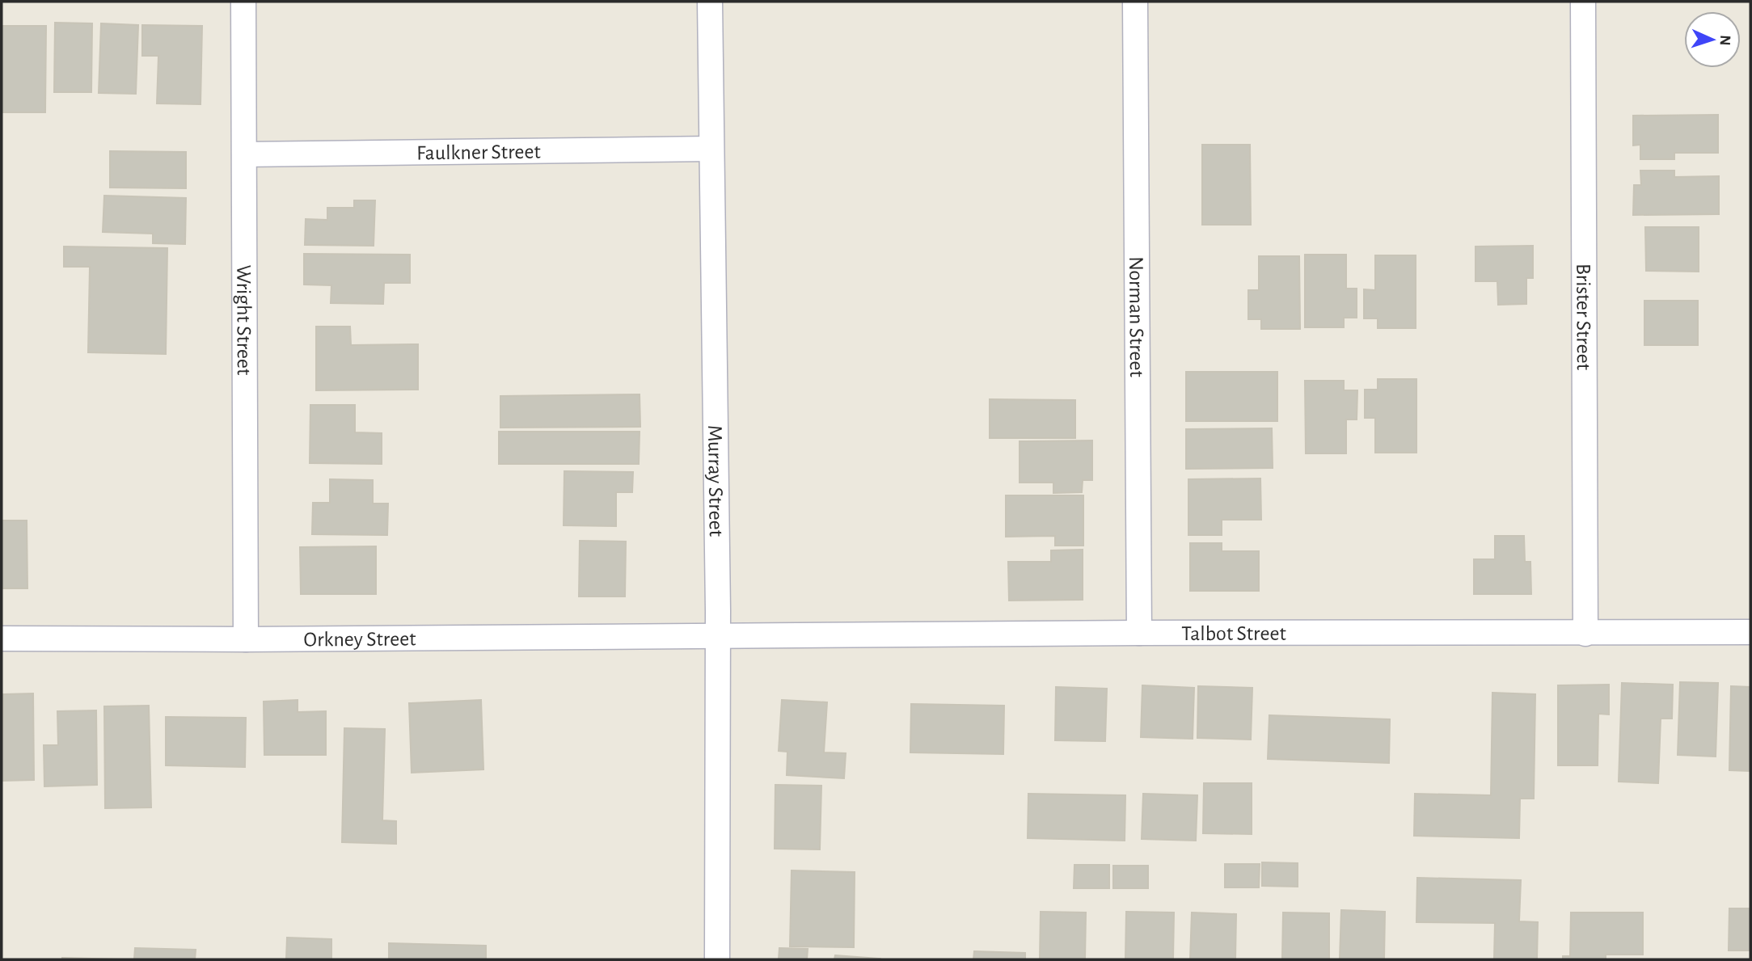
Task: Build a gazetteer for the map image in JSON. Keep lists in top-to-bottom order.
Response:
{
  "streets": {
    "street": [
      "Faulkner Street",
      "Norman Street",
      "Brister Street",
      "Wright Street",
      "Murray Street",
      "Talbot Street",
      "Orkney Street"
    ]
  },
  "crossings": [
    ["Faulkner Street", "Wright Street"],
    ["Faulkner Street", "Murray Street"],
    ["Norman Street", "Talbot Street"],
    ["Brister Street", "Talbot Street"],
    ["Wright Street", "Orkney Street"],
    ["Murray Street", "Talbot Street"],
    ["Murray Street", "Orkney Street"],
    ["Talbot Street", "Orkney Street"]
  ],
  "north": "right"
}
